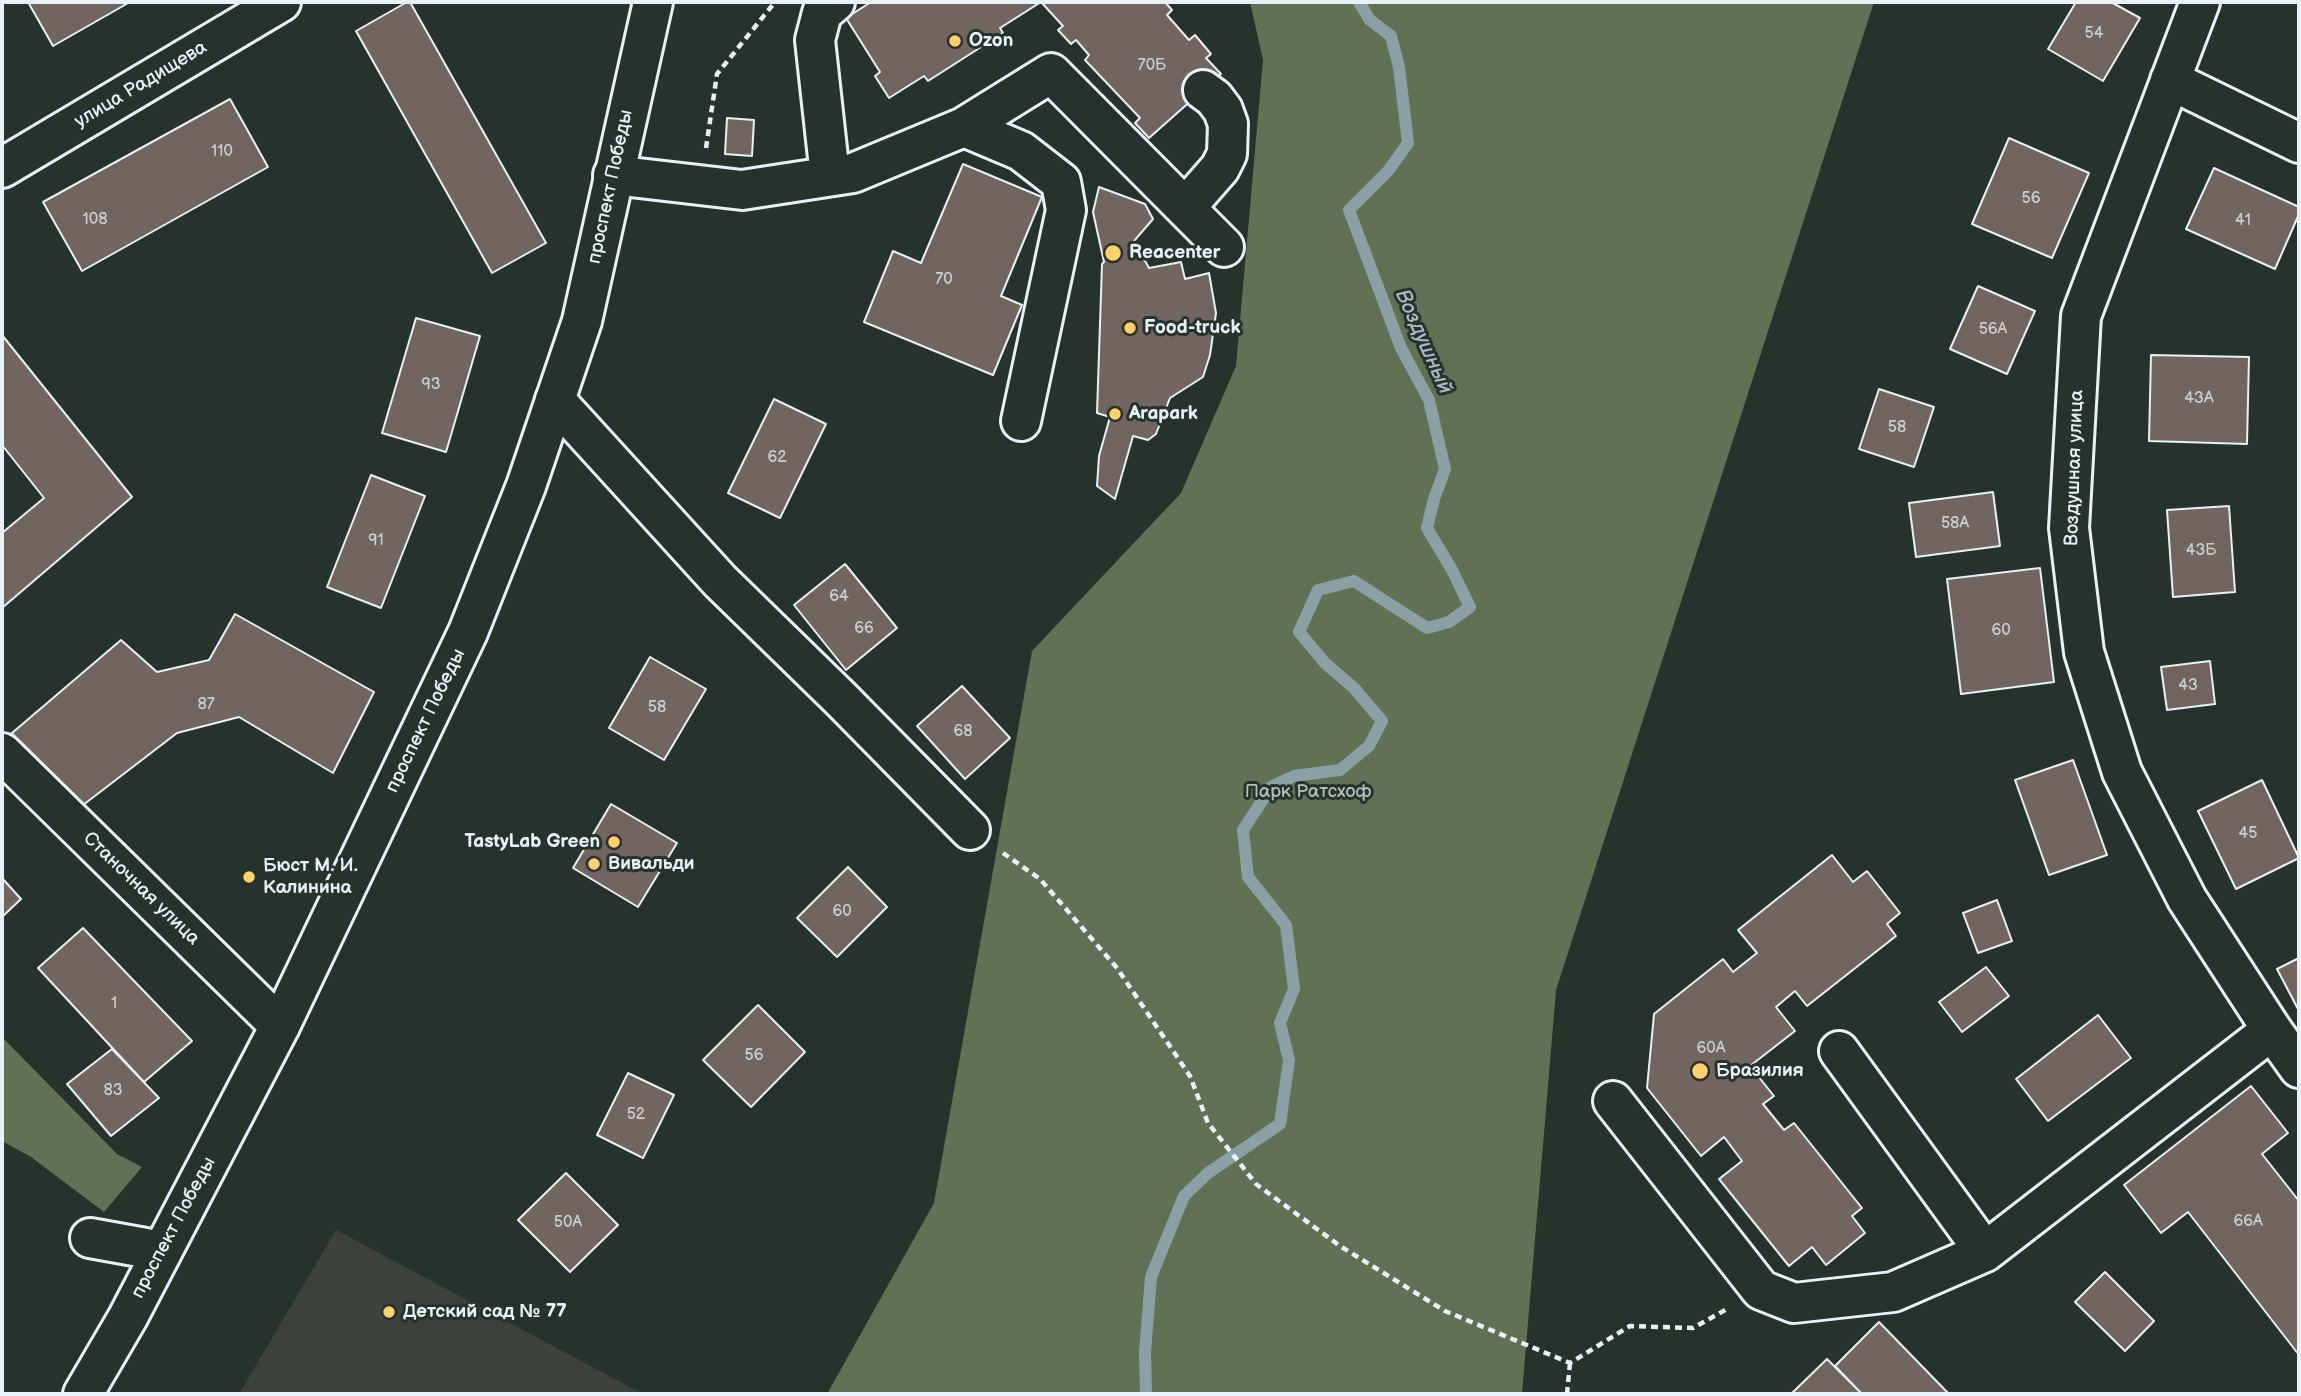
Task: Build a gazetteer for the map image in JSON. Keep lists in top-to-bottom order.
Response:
{
  "streets": {
    "main road": [
      "улица Радищева",
      "проспект Победы",
      "Воздушная улица",
      "Станочная улица"
    ]
  },
  "crossings": [
    ["проспект Победы", "Станочная улица"]
  ],
  "water": ["Воздушный"],
  "parks": ["Парк Ратсхоф"],
  "places": [
    "Ozon",
    "Reacenter",
    "Food-truck",
    "Arapark",
    "TastyLab Green",
    "Вивальди",
    "Бюст М. И. Калинина",
    "Бразилия",
    "Детский сад № 77"
  ],
  "house_numbers": [
    "54",
    "70Б",
    "110",
    "56",
    "108",
    "41",
    "70",
    "56А",
    "93",
    "43А",
    "58",
    "62",
    "58А",
    "91",
    "43Б",
    "64",
    "66",
    "60",
    "43",
    "87",
    "58",
    "68",
    "45",
    "60",
    "1",
    "60А",
    "56",
    "83",
    "52",
    "66А",
    "50А"
  ]
}
